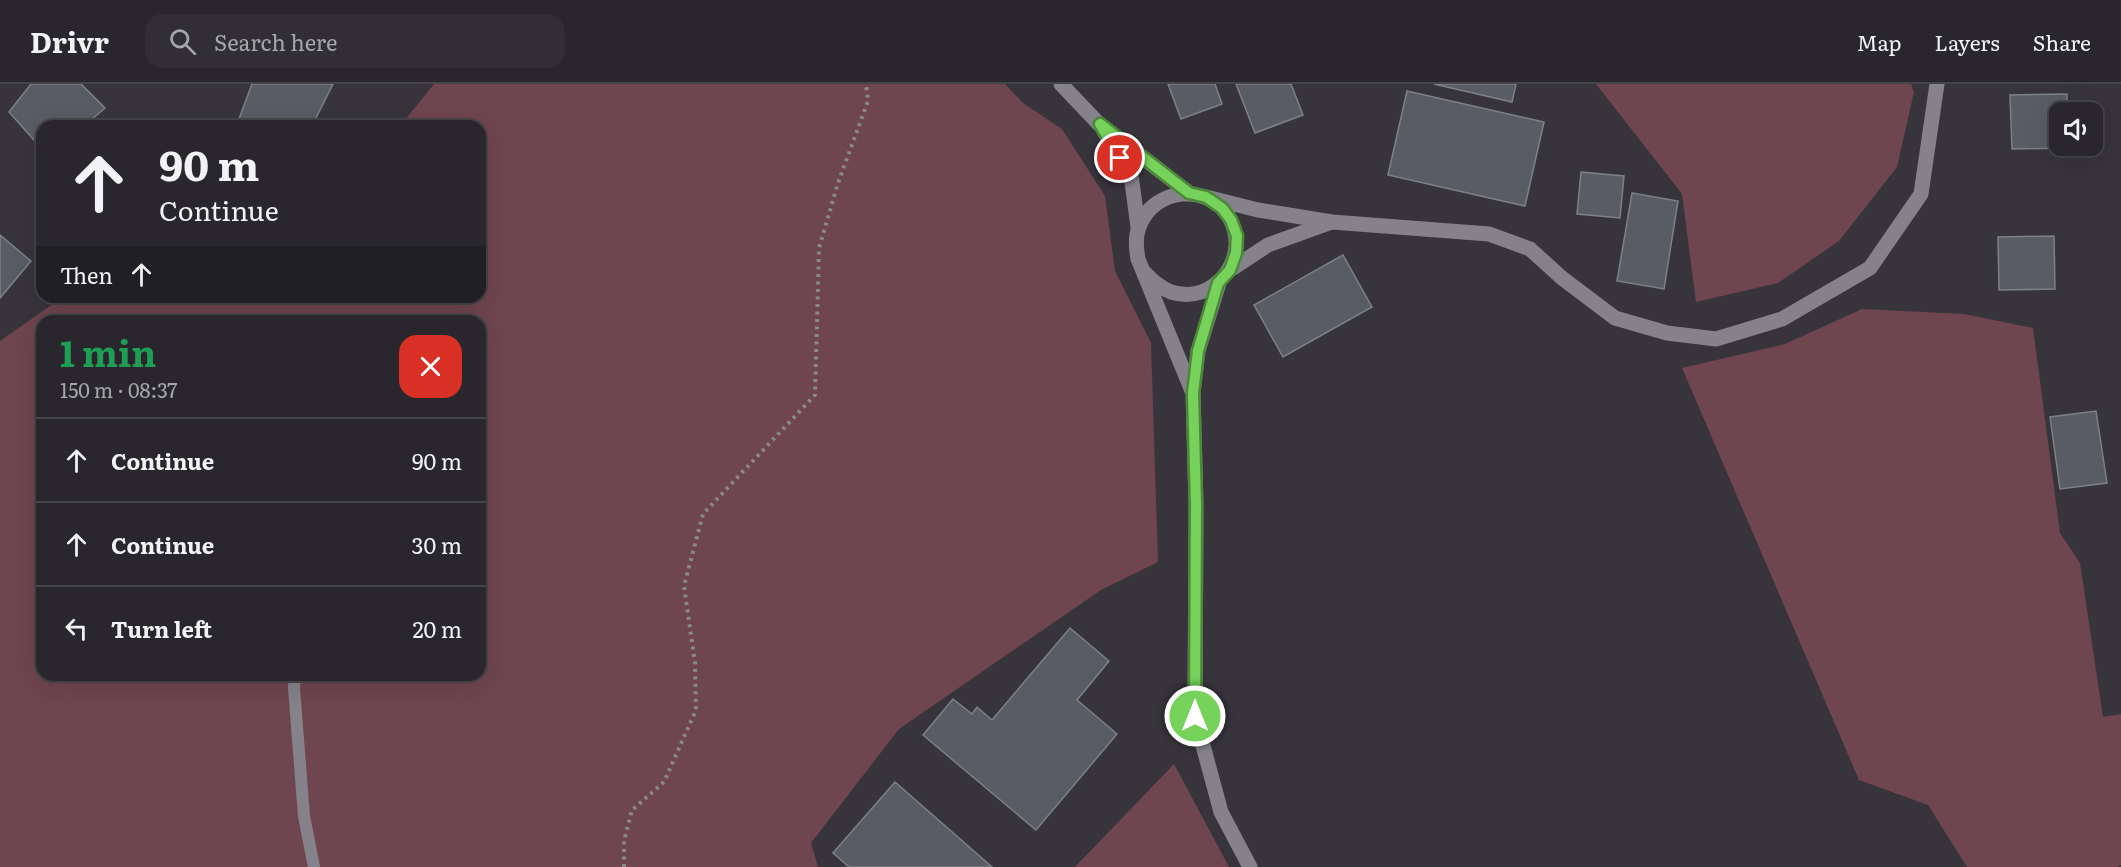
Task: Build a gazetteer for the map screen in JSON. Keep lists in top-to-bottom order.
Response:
{
  "page": {
    "header": "Drivr",
    "search": "Search here",
    "nav": ["Map", "Layers", "Share"],
    "turn": ["90 m", "Continue"],
    "then": "Then",
    "heading": ["1 min", "150 m · 08:37"],
    "list": [
      {
        "name": "Continue",
        "value": "90 m"
      },
      {
        "name": "Continue",
        "value": "30 m"
      },
      {
        "name": "Turn left",
        "value": "20 m"
      }
    ]
  }
}
